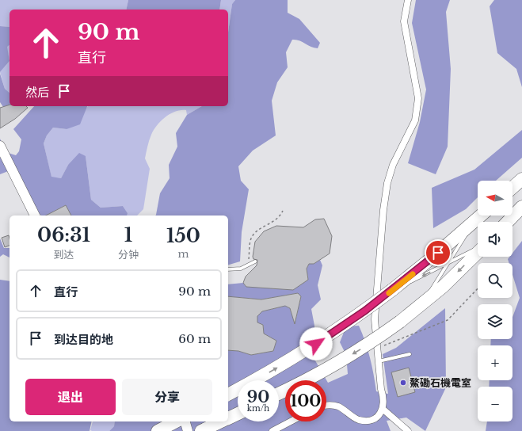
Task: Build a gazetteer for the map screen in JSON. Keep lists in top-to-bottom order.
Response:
{
  "places": ["鰲磡石機電室"],
  "north": "left",
  "page": {
    "turn": ["90 m", "直行"],
    "then": "然后",
    "map_buttons": ["+", "−"],
    "eta": [
      "06:31",
      "到达",
      "1",
      "分钟",
      "150",
      "m"
    ],
    "list": [
      {
        "name": "直行",
        "value": "90 m"
      },
      {
        "name": "到达目的地",
        "value": "60 m"
      }
    ],
    "buttons": ["退出", "分享"],
    "speed": "90 km/h",
    "limit": "100"
  }
}
